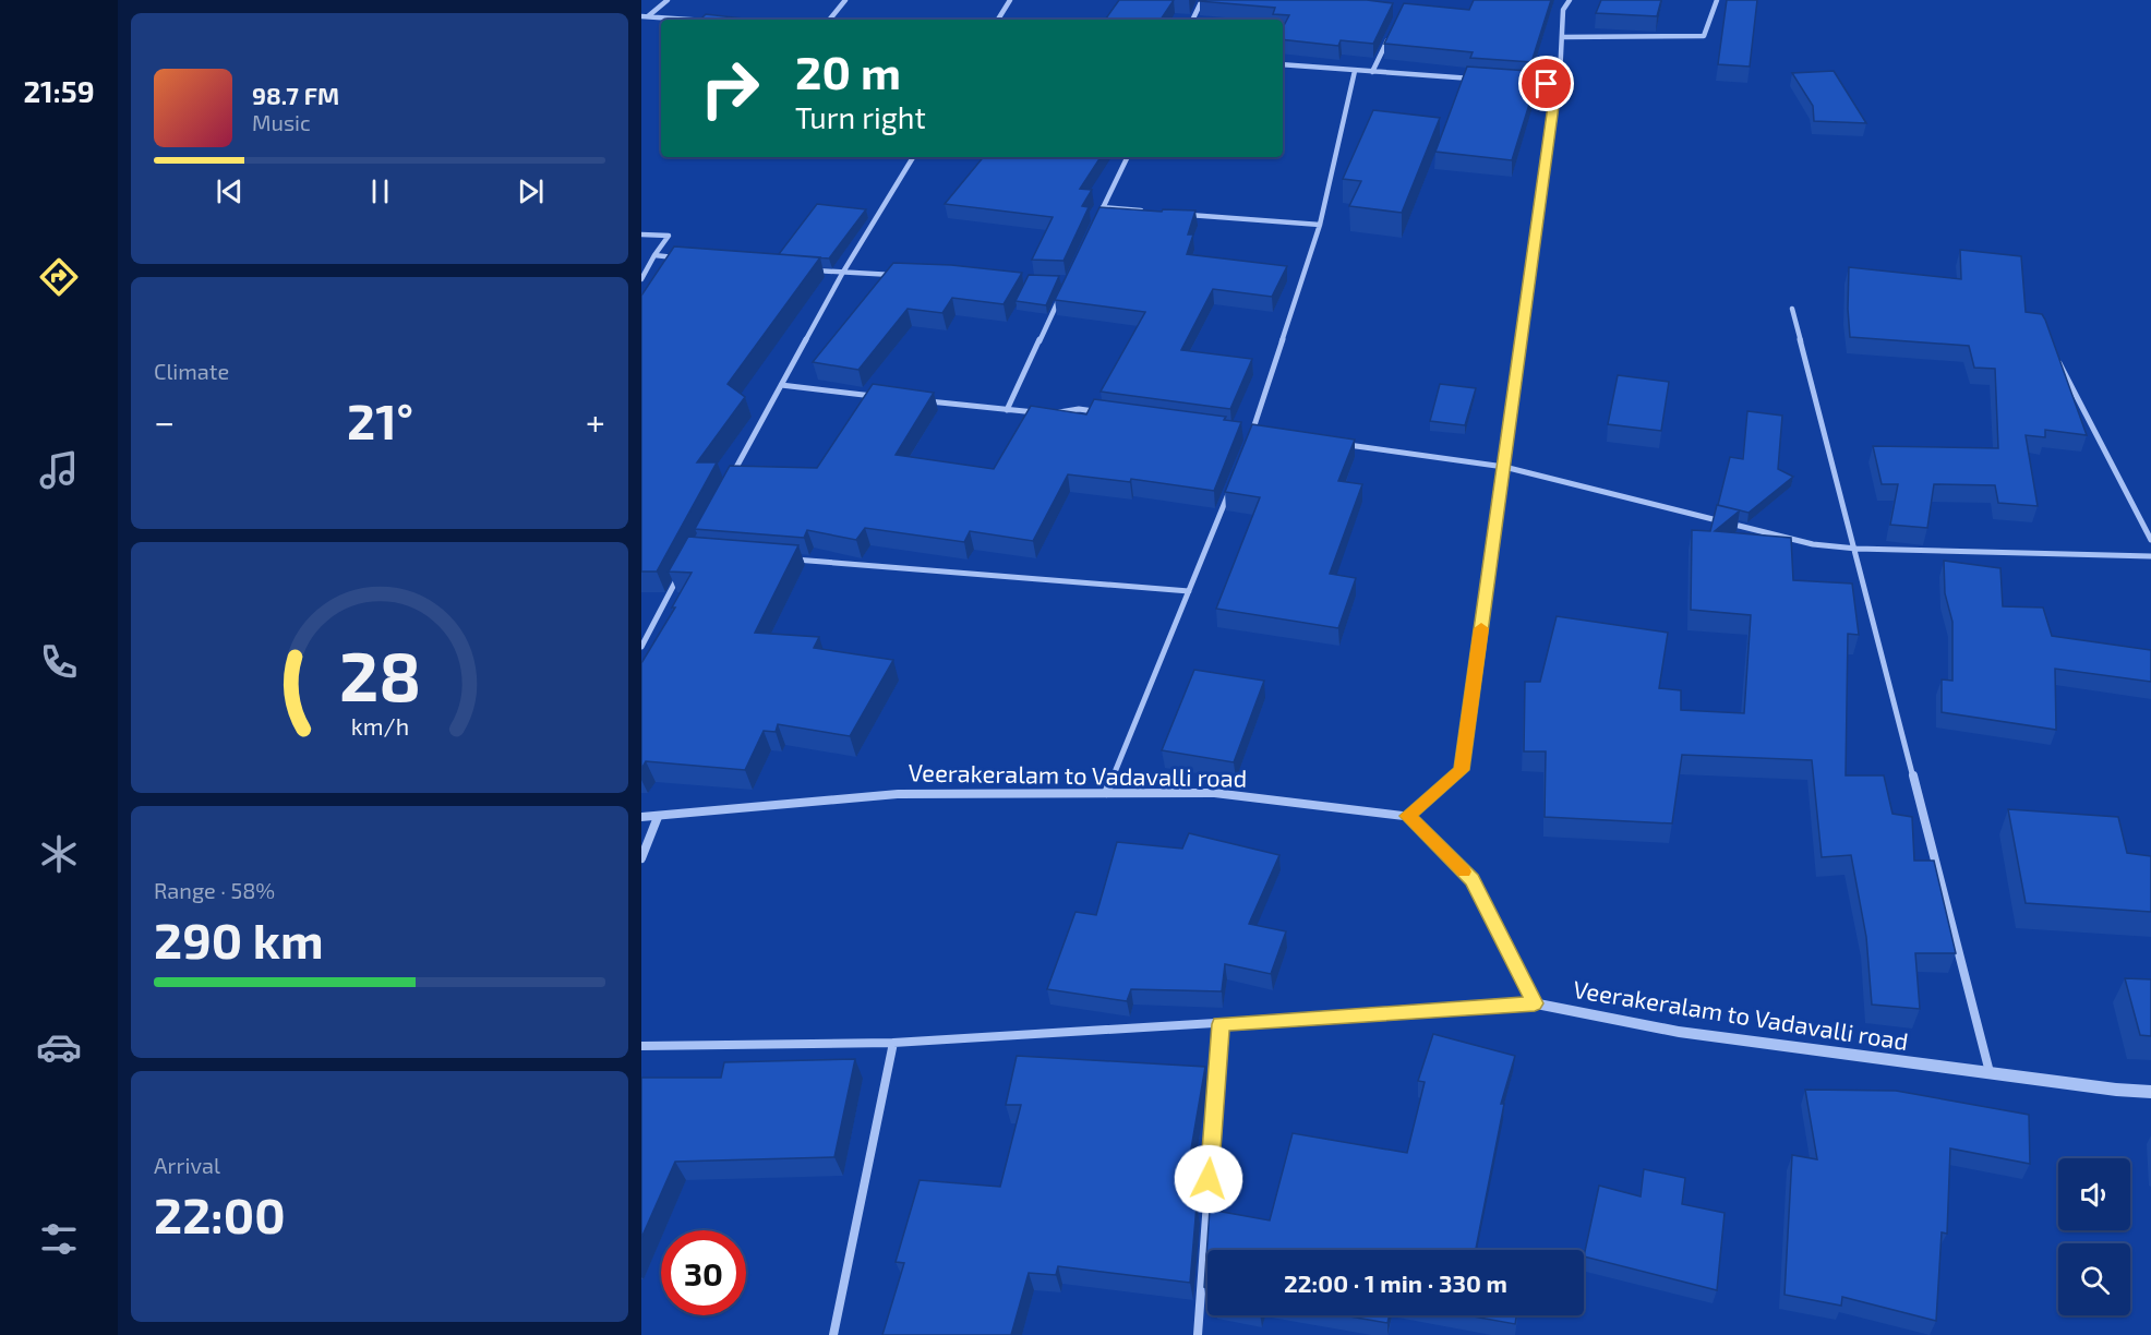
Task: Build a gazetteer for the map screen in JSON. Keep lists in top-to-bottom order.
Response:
{
  "streets": {
    "street": ["Veerakeralam to Vadavalli road"]
  },
  "page": {
    "tabs": "21:59",
    "turn": ["20 m", "Turn right"],
    "song": ["98.7 FM", "Music"],
    "tile": [
      "Climate",
      ["Range · 58%", "290 km"],
      ["Arrival", "22:00"]
    ],
    "heat": ["−", "21°", "+"],
    "limit": "30",
    "trip": "22:00 · 1 min · 330 m",
    "gauge": ["28", "km/h"]
  }
}
